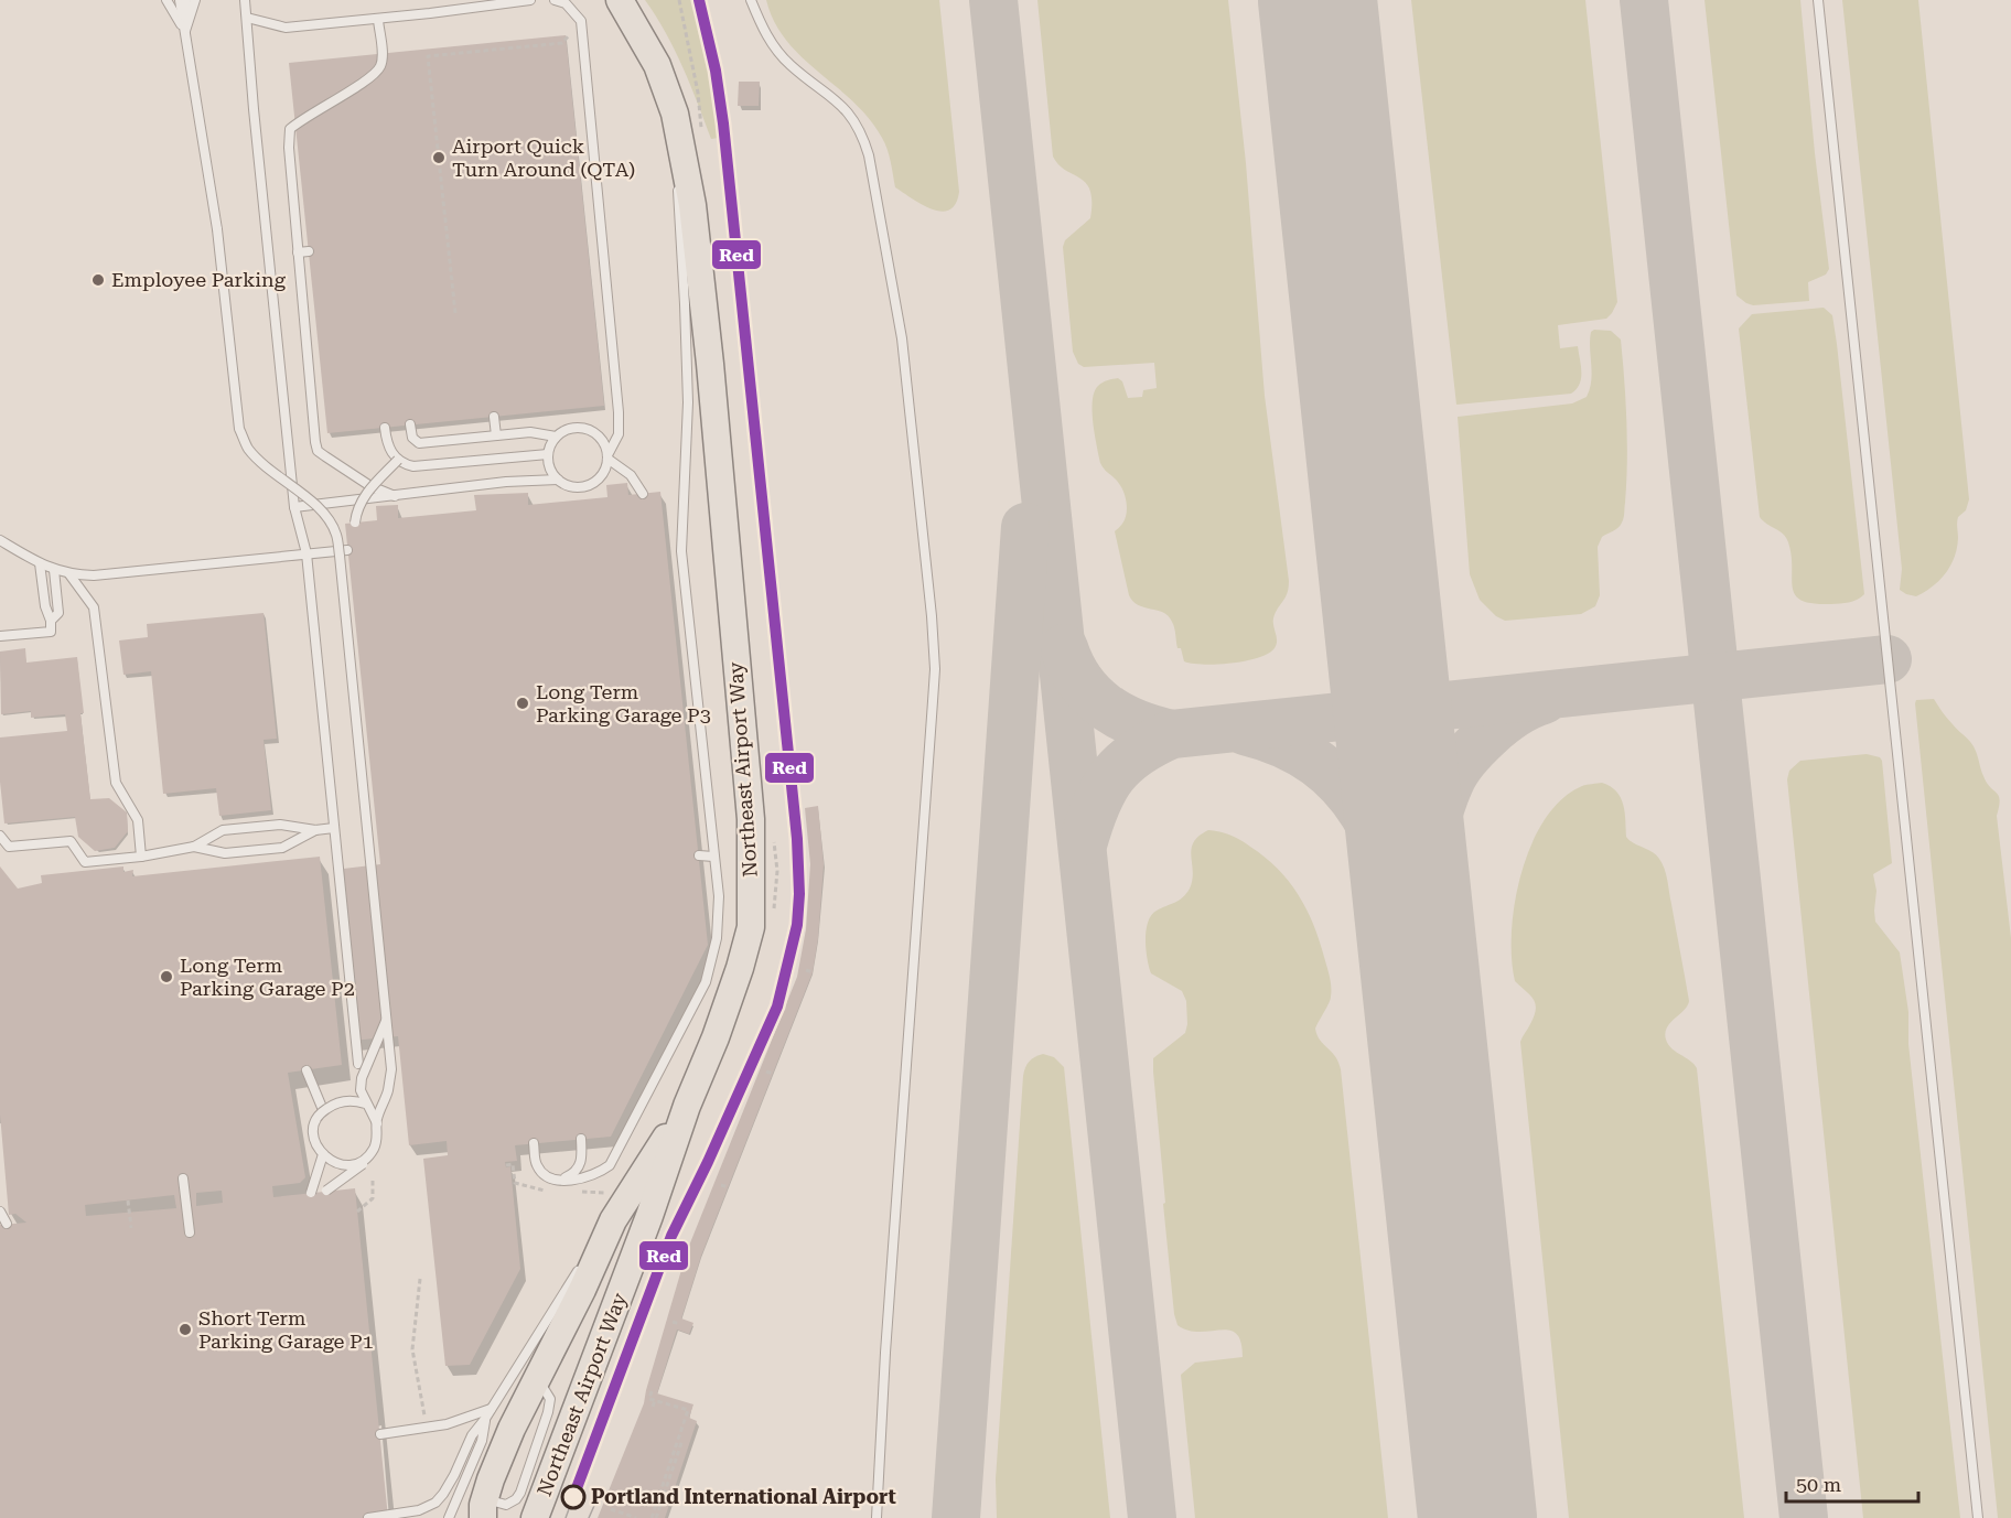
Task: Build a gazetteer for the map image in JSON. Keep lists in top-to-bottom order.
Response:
{
  "streets": {
    "main road": ["Northeast Airport Way"]
  },
  "places": [
    "Airport Quick Turn Around (QTA)",
    "Employee Parking",
    "Long Term Parking Garage P3",
    "Long Term Parking Garage P2",
    "Short Term Parking Garage P1",
    "Portland International Airport"
  ],
  "lines": ["transit line Red"],
  "scale_bar": "50 m"
}
